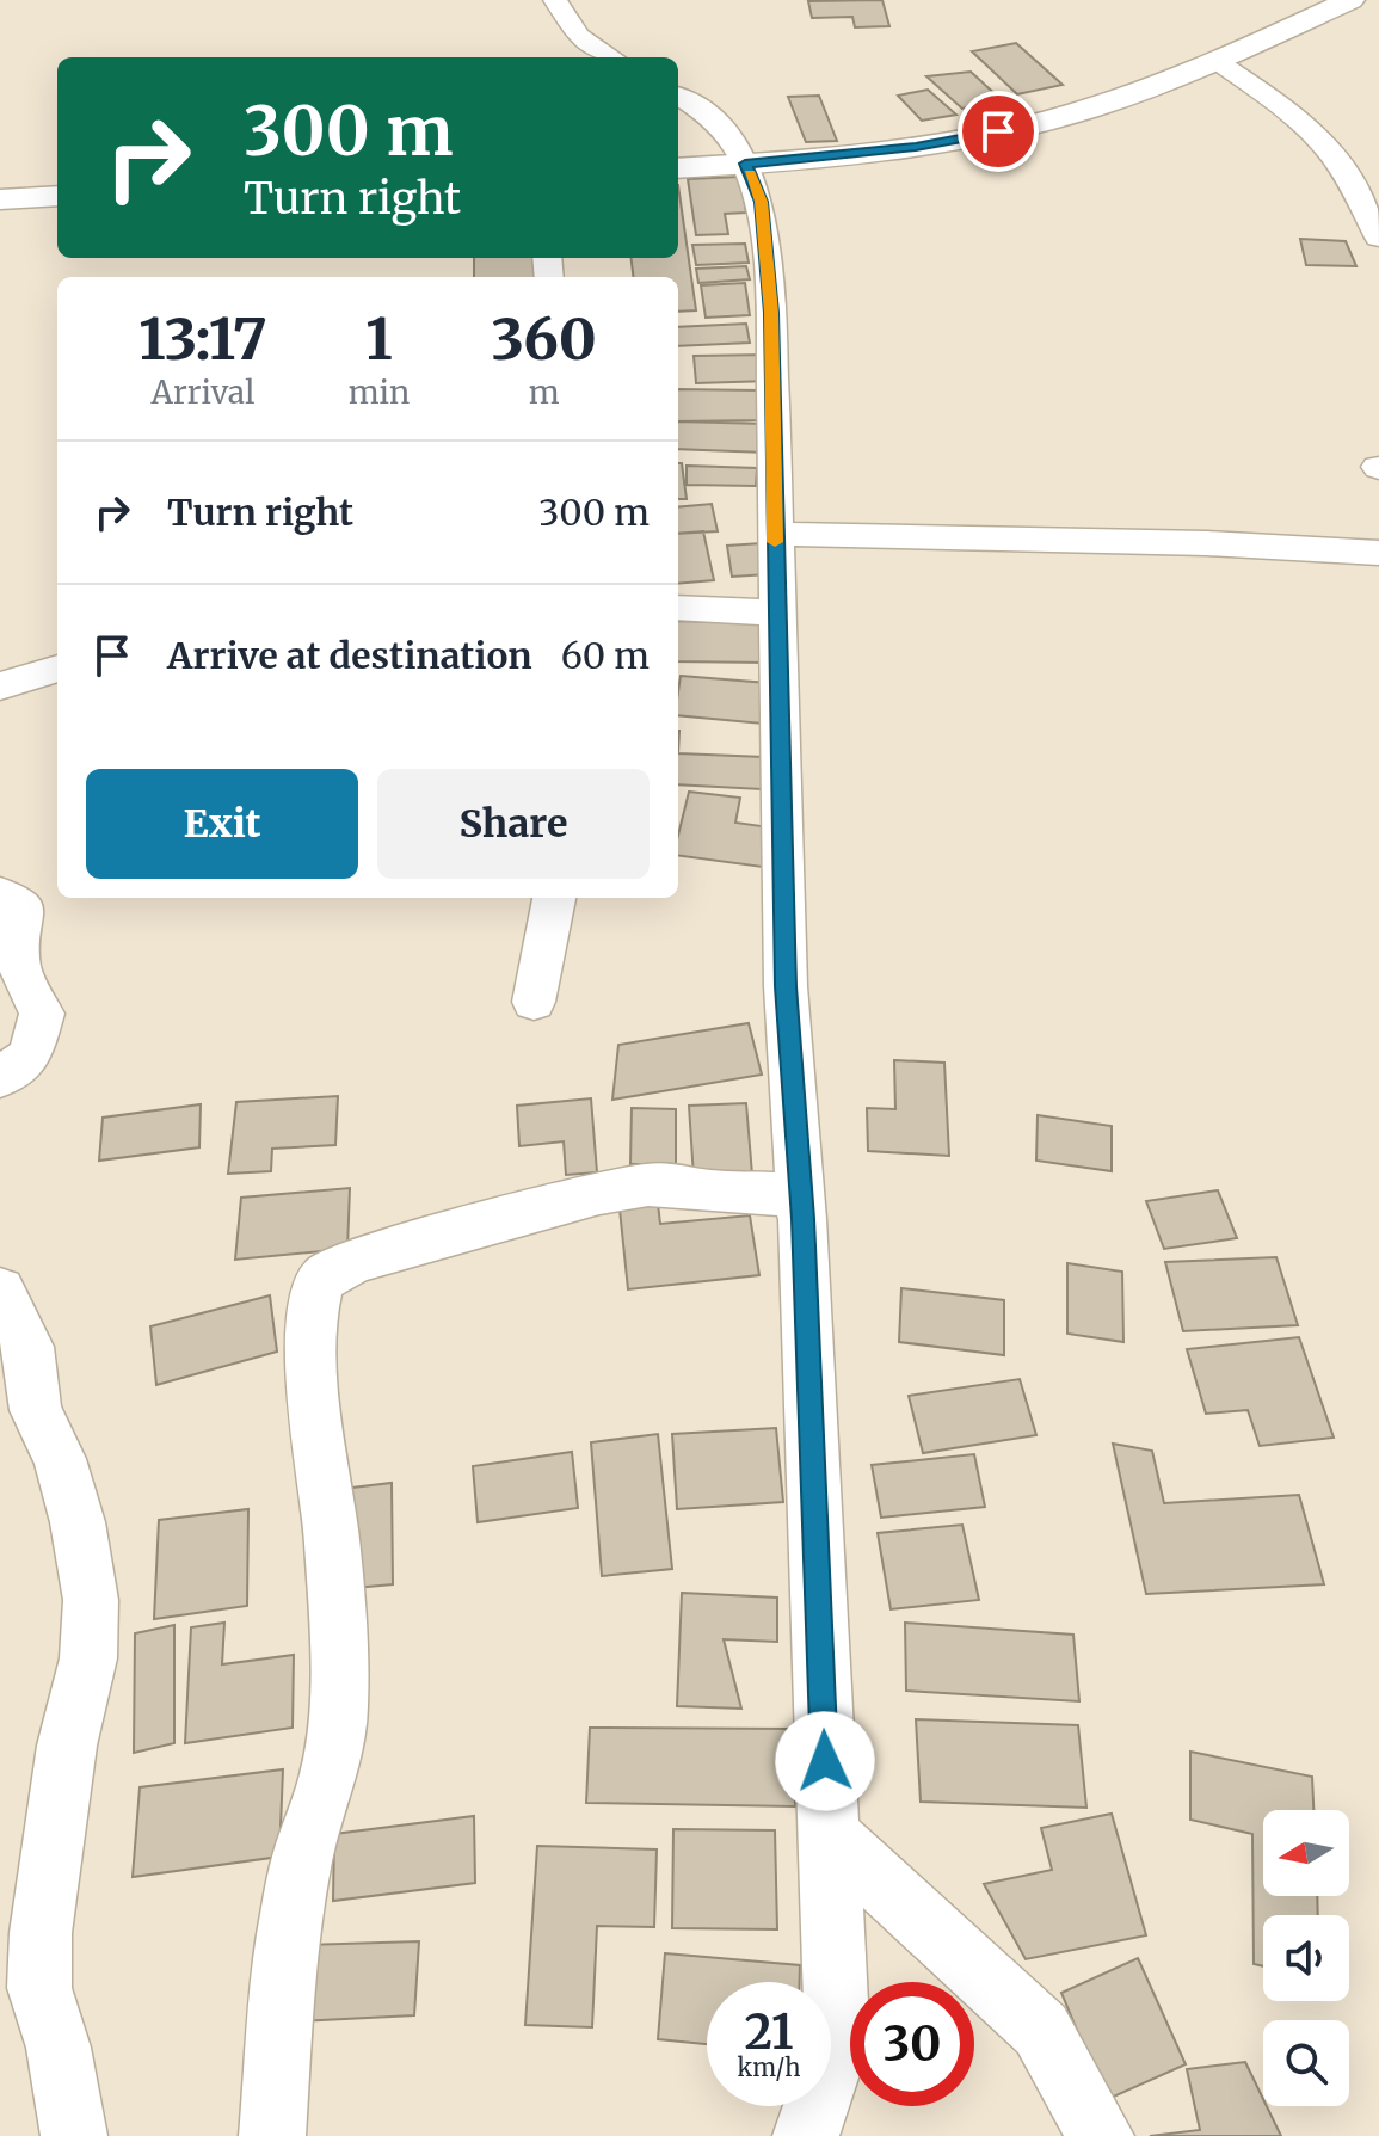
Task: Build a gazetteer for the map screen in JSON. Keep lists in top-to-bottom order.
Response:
{
  "north": "left",
  "page": {
    "turn": ["300 m", "Turn right"],
    "eta": [
      "13:17",
      "Arrival",
      "1",
      "min",
      "360",
      "m"
    ],
    "list": [
      {
        "name": "Turn right",
        "value": "300 m"
      },
      {
        "name": "Arrive at destination",
        "value": "60 m"
      }
    ],
    "buttons": ["Exit", "Share"],
    "speed": "21 km/h",
    "limit": "30"
  }
}
